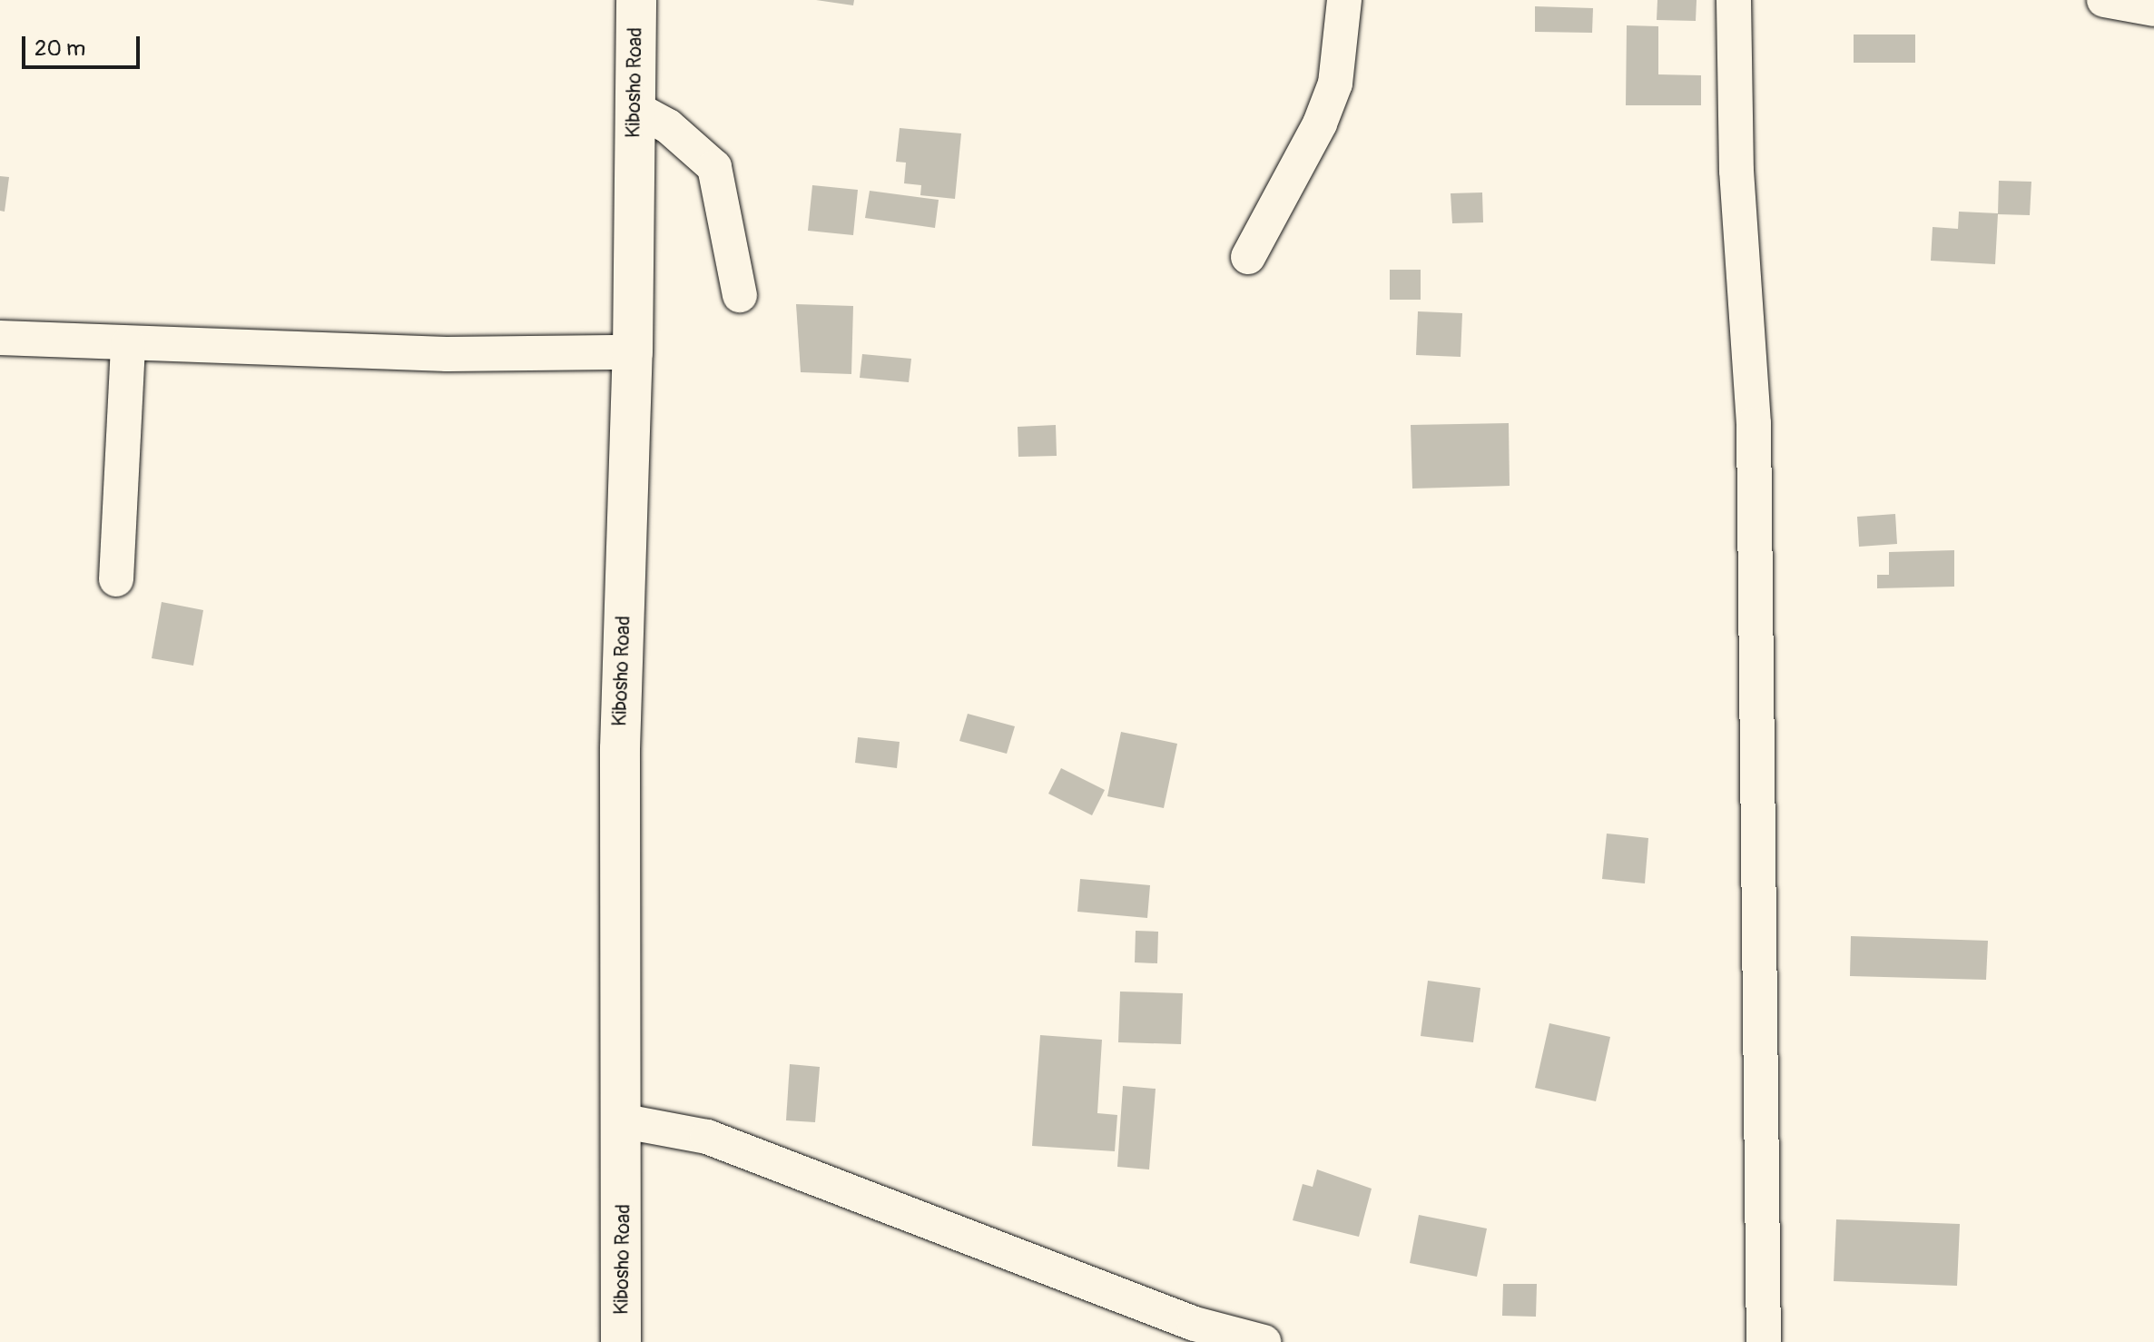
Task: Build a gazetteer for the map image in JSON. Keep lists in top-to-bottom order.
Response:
{
  "streets": {
    "street": ["Kibosho Road"]
  },
  "scale_bar": "20 m"
}
